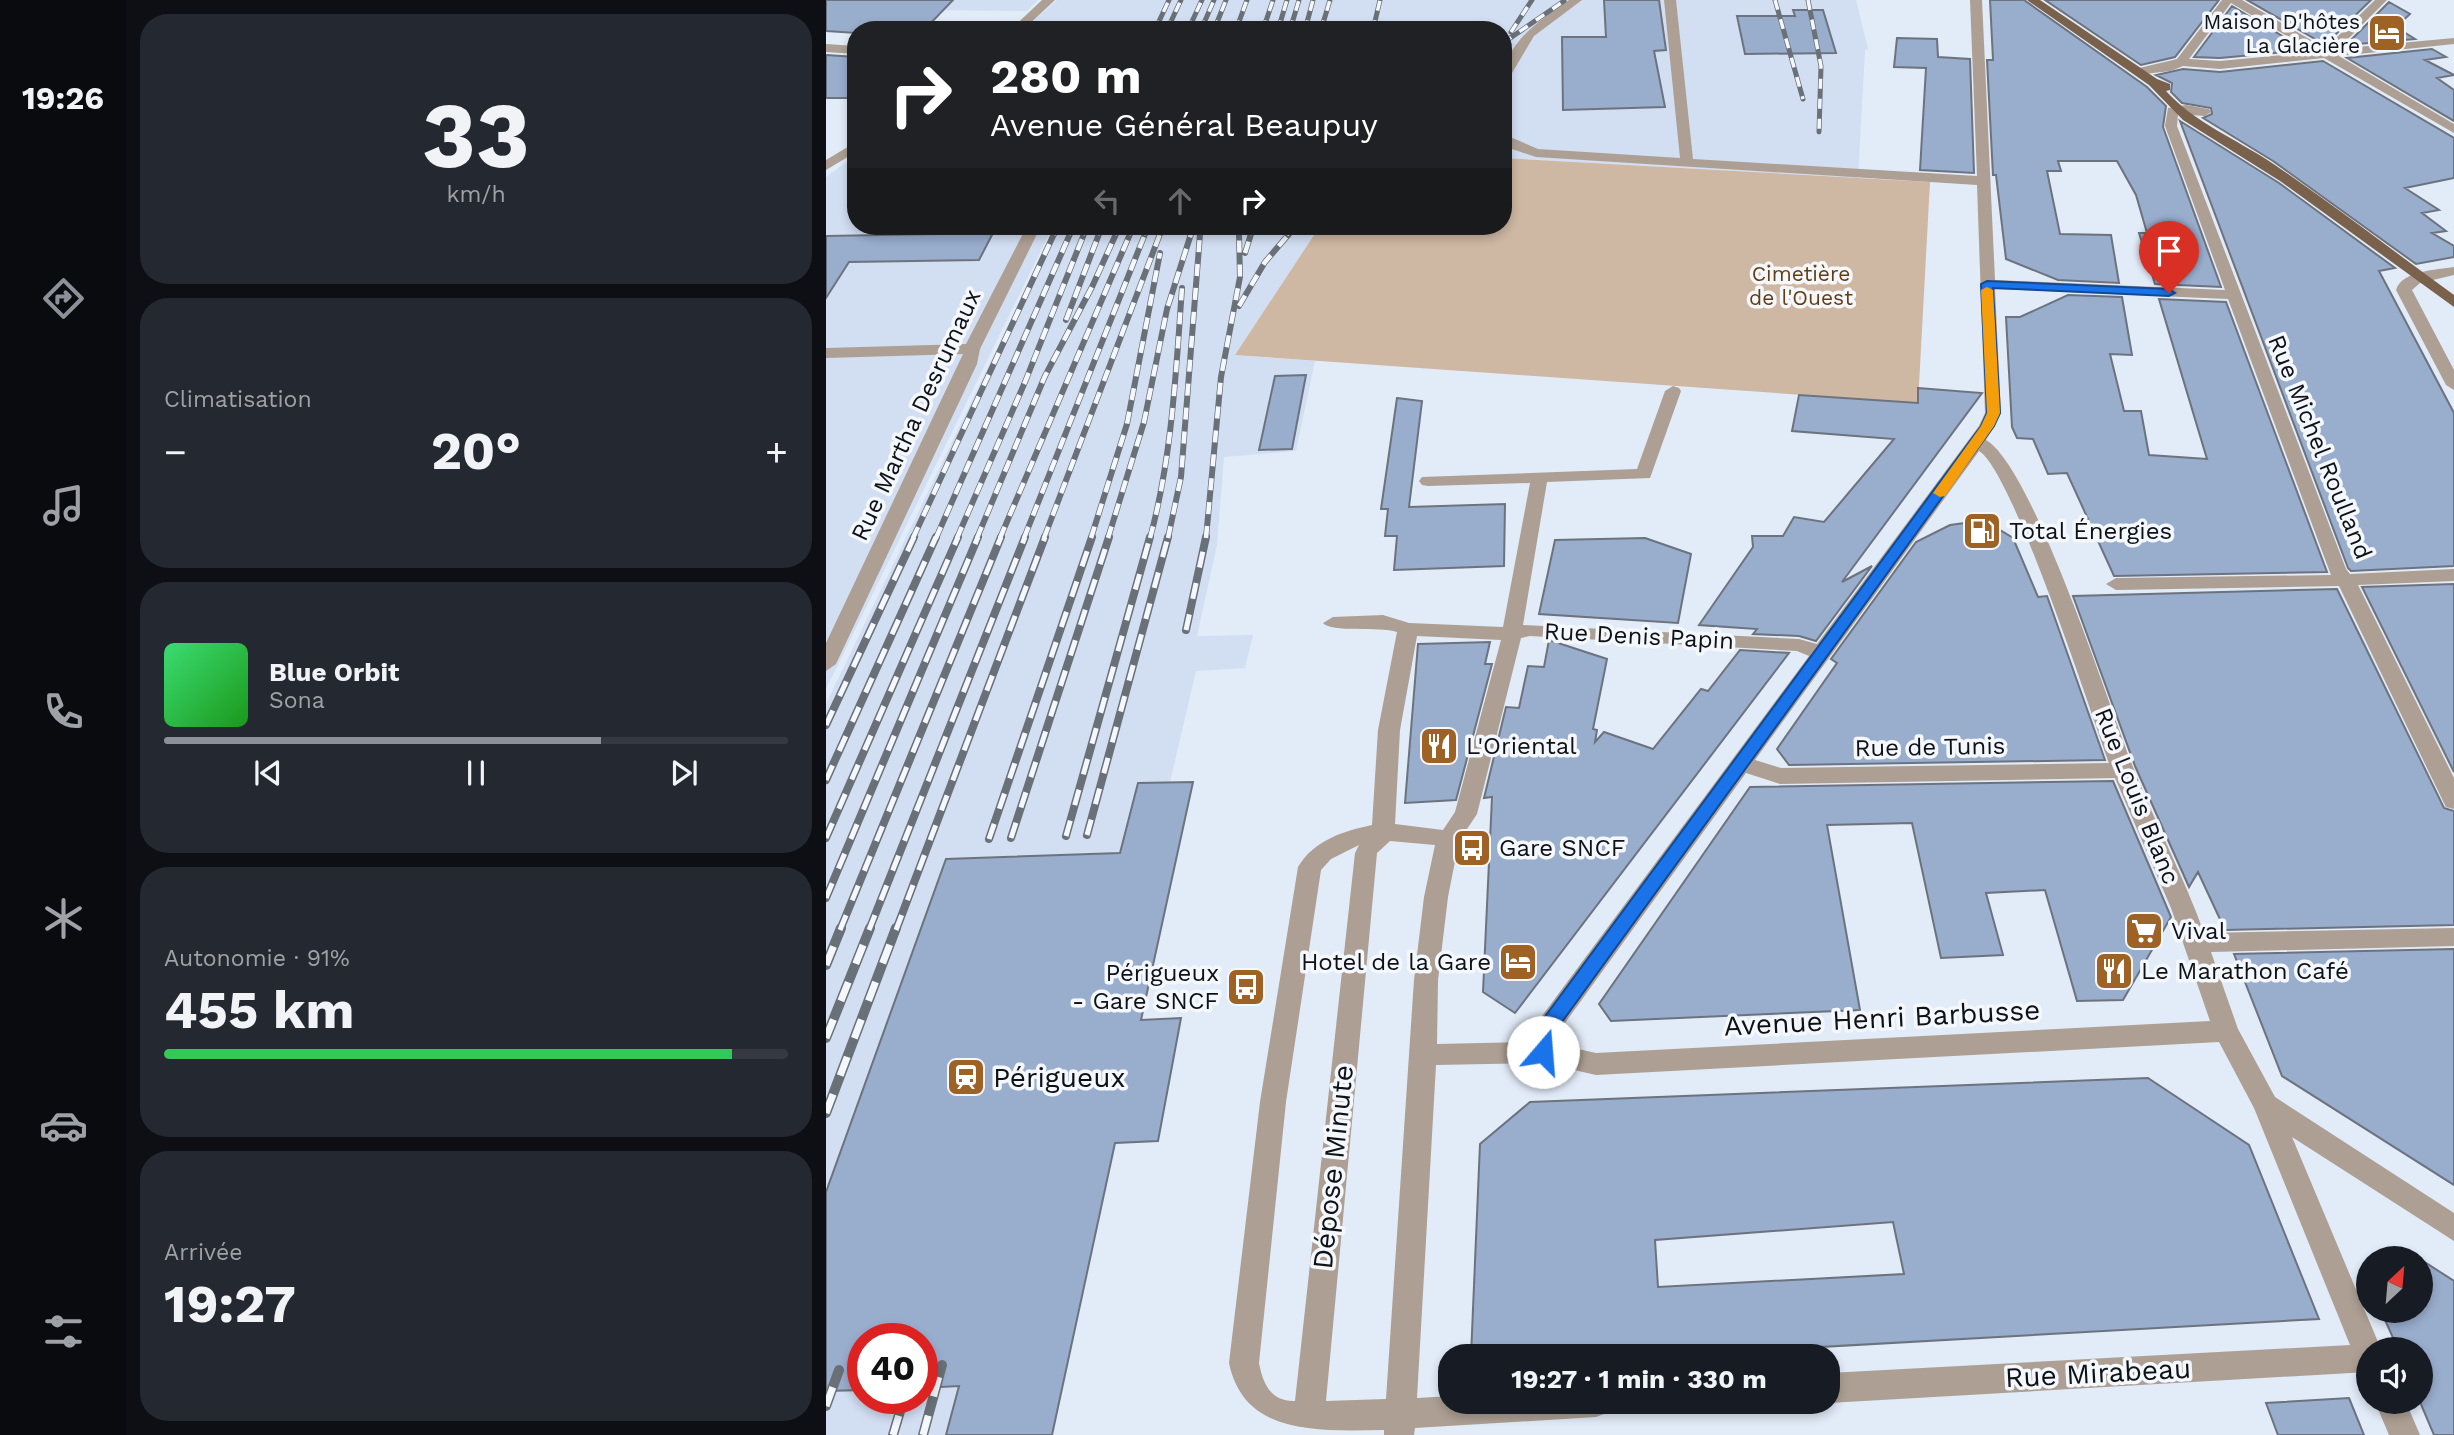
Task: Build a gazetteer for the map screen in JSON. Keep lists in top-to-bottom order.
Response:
{
  "streets": {
    "street": [
      "Rue Martha Desrumaux",
      "Rue Michel Roulland",
      "Rue Denis Papin",
      "Rue de Tunis",
      "Rue Louis Blanc",
      "Avenue Henri Barbusse",
      "Dépose Minute",
      "Rue Mirabeau"
    ]
  },
  "crossings": [
    ["Rue Denis Papin", "Avenue Henri Barbusse"],
    ["Rue de Tunis", "Rue Louis Blanc"],
    ["Rue Louis Blanc", "Avenue Henri Barbusse"]
  ],
  "parks": ["Cimetière de l'Ouest"],
  "places": {
    "hotel": ["Maison D'hôtes La Glacière", "Hotel de la Gare"],
    "fuel station": ["Total Énergies"],
    "restaurant": ["L'Oriental", "Le Marathon Café"],
    "bus stop": ["Gare SNCF", "Périgueux - Gare SNCF"],
    "supermarket": ["Vival"],
    "station": ["Périgueux"]
  },
  "north": "top right",
  "page": {
    "tabs": "19:26",
    "tile": [
      ["33", "km/h"],
      "Climatisation",
      ["Autonomie · 91%", "455 km"],
      ["Arrivée", "19:27"]
    ],
    "turn": ["280 m", "Avenue Général Beaupuy"],
    "heat": ["−", "20°", "+"],
    "song": ["Blue Orbit", "Sona"],
    "limit": "40",
    "trip": "19:27 · 1 min · 330 m"
  }
}
